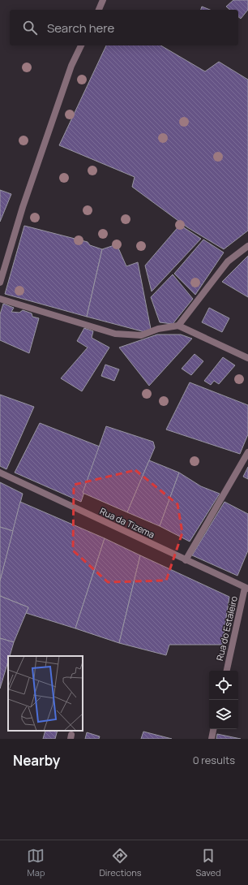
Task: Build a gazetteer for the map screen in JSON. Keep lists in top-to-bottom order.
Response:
{
  "streets": {
    "street": ["Rua da Tizema", "Rua do Estaleiro"]
  },
  "crossings": [
    ["Rua da Tizema", "Rua do Estaleiro"]
  ],
  "page": {
    "search": "Search here",
    "heading": ["Nearby", "0 results"],
    "nav": ["Map", "Directions", "Saved"]
  }
}
